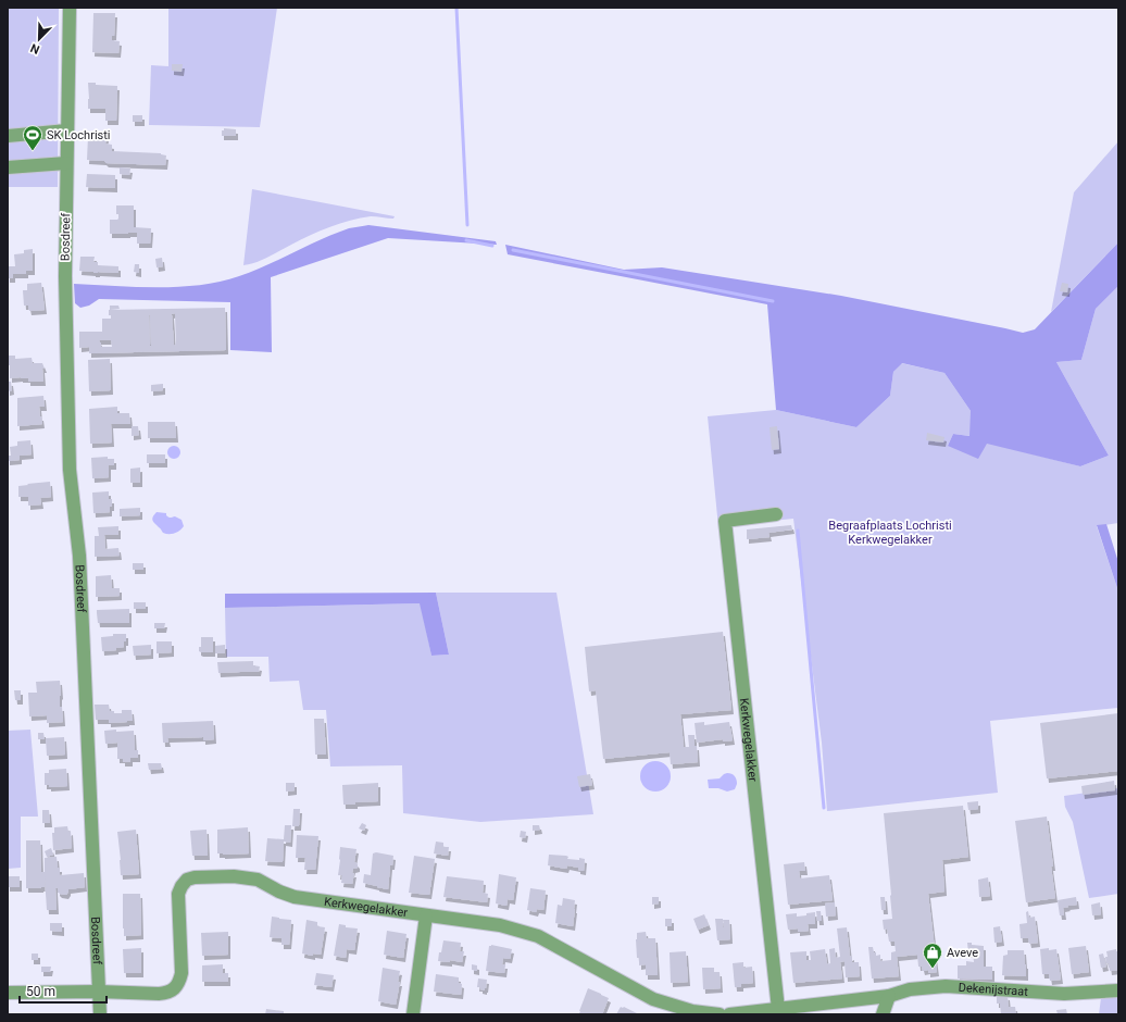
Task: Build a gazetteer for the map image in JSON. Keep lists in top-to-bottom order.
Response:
{
  "streets": {
    "street": ["Bosdreef", "Kerkwegelakker", "Dekenijstraat"]
  },
  "crossings": [
    ["Bosdreef", "Kerkwegelakker"]
  ],
  "parks": ["Begraafplaats Lochristi Kerkwegelakker"],
  "places": {
    "sports": ["SK Lochristi"],
    "shop": ["Aveve"]
  },
  "scale_bar": "50 m",
  "north": "bottom left"
}
